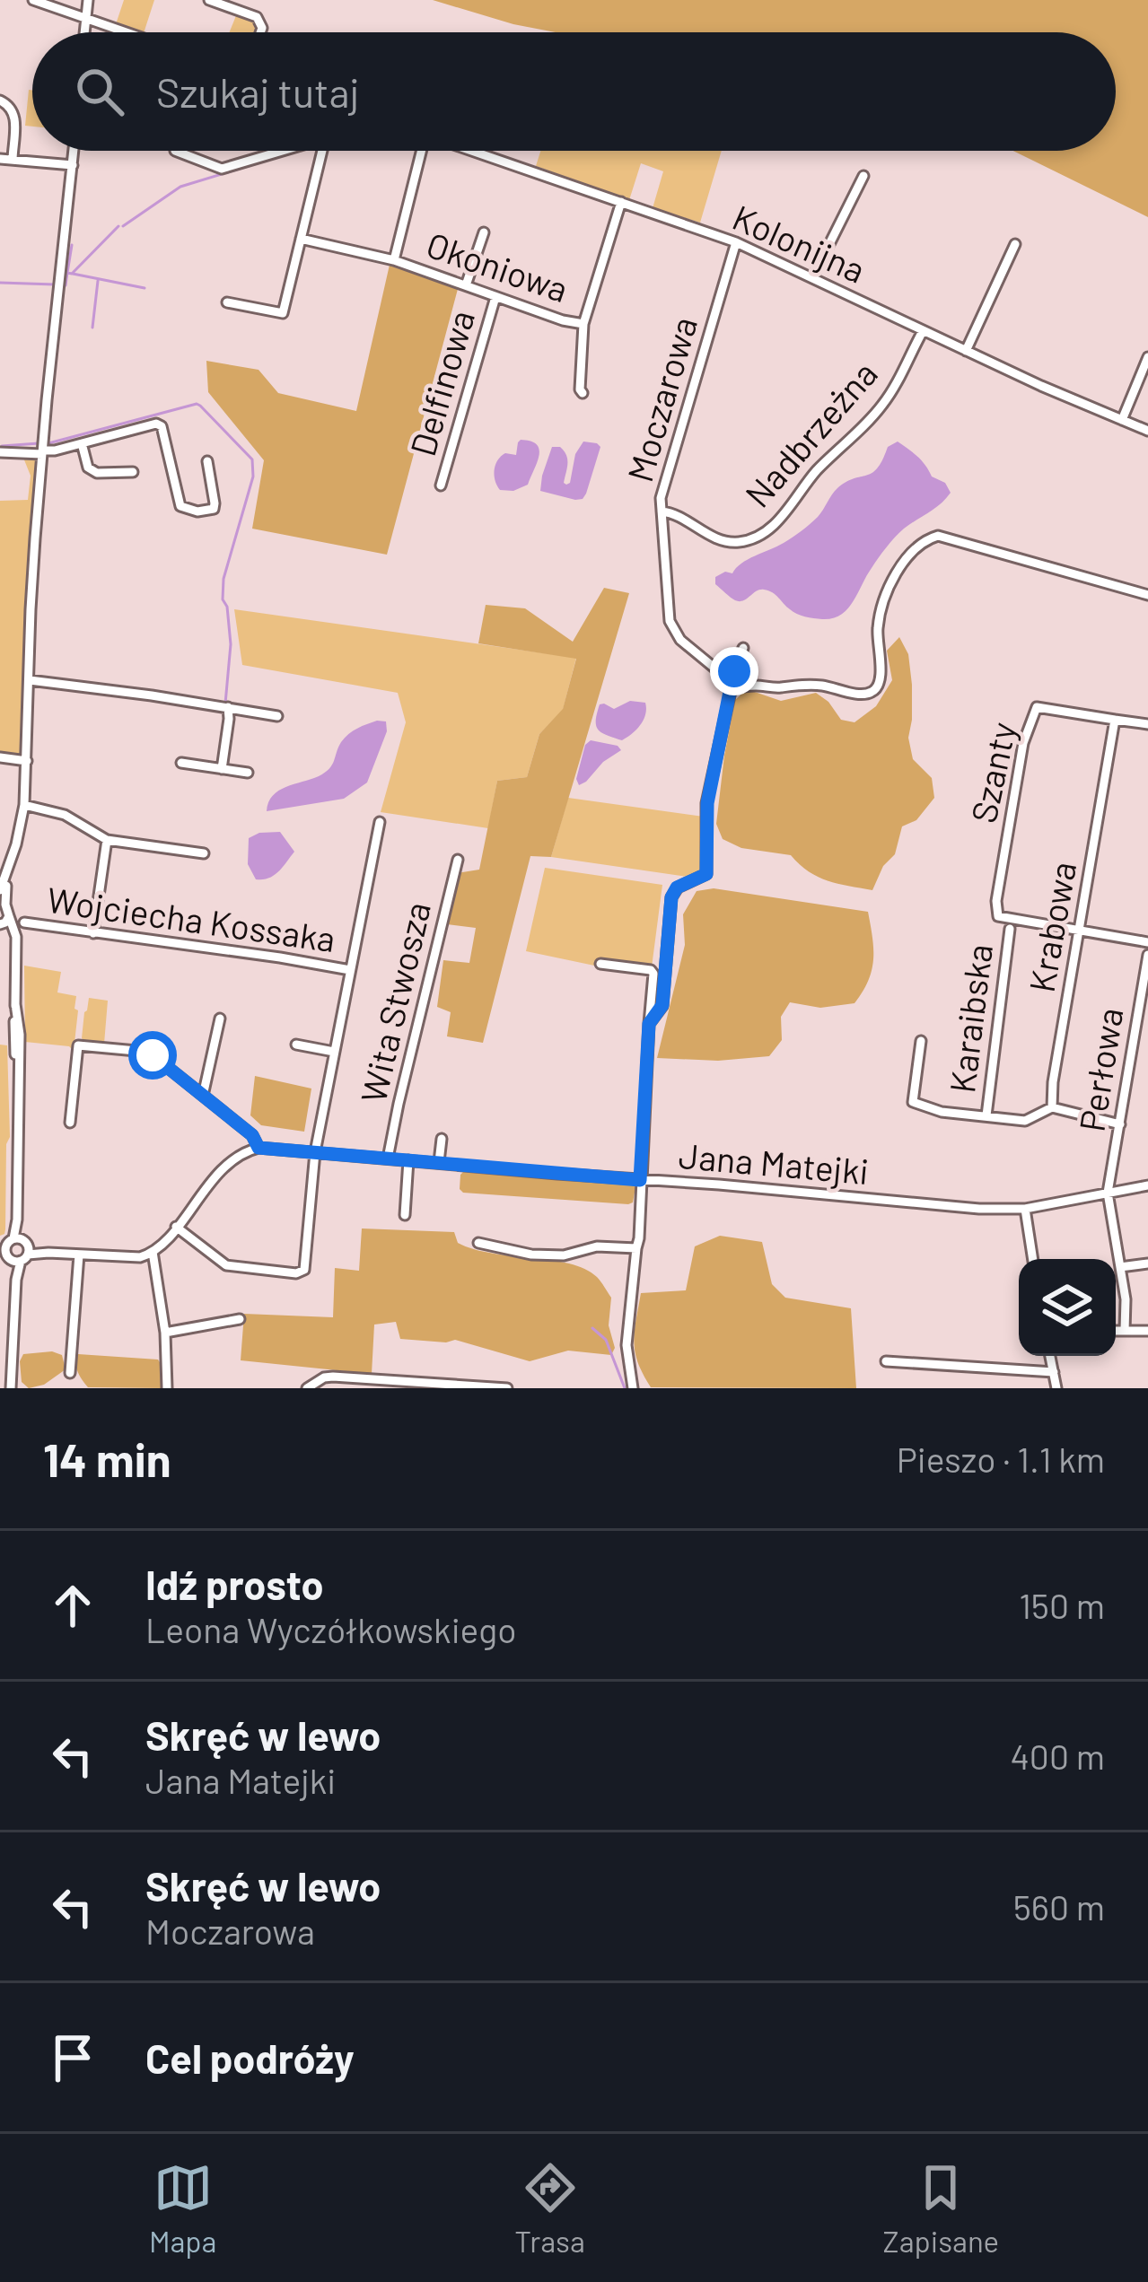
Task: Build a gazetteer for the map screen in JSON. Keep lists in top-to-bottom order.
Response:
{
  "streets": {
    "street": [
      "Kolonijna",
      "Okoniowa",
      "Delfinowa",
      "Moczarowa",
      "Nadbrzeżna",
      "Szanty",
      "Wojciecha Kossaka",
      "Krabowa",
      "Wita Stwosza",
      "Karaibska",
      "Perłowa",
      "Jana Matejki"
    ]
  },
  "crossings": [
    ["Kolonijna", "Okoniowa"],
    ["Kolonijna", "Moczarowa"],
    ["Kolonijna", "Nadbrzeżna"],
    ["Okoniowa", "Delfinowa"],
    ["Moczarowa", "Nadbrzeżna"],
    ["Szanty", "Krabowa"],
    ["Szanty", "Karaibska"],
    ["Wita Stwosza", "Jana Matejki"],
    ["Perłowa", "Jana Matejki"]
  ],
  "page": {
    "search": "Szukaj tutaj",
    "heading": ["14 min", "Pieszo · 1.1 km"],
    "list": [
      ["Idź prosto", "Leona Wyczółkowskiego", "150 m"],
      ["Skręć w lewo", "Jana Matejki", "400 m"],
      ["Skręć w lewo", "Moczarowa", "560 m"],
      "Cel podróży"
    ],
    "nav": ["Mapa", "Trasa", "Zapisane"]
  }
}
